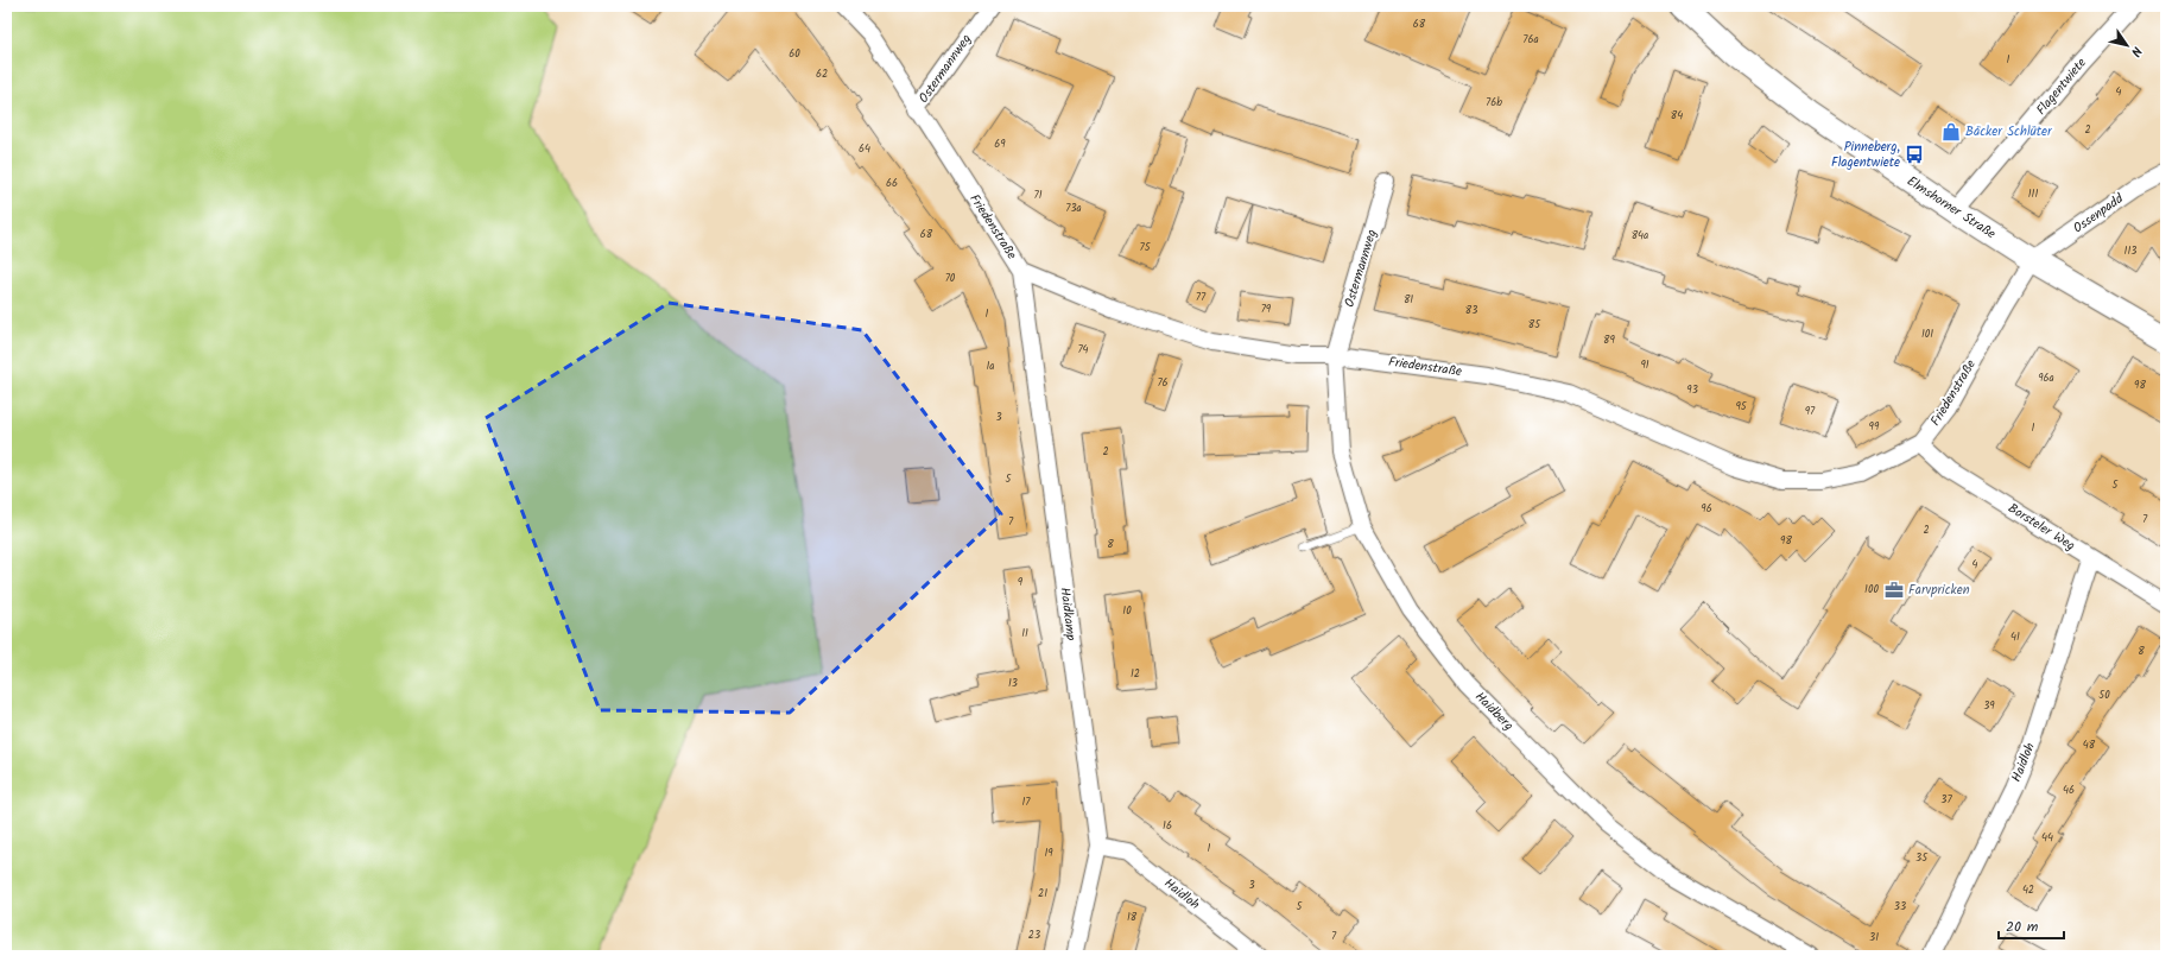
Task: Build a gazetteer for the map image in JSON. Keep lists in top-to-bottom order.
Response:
{
  "streets": {
    "main road": ["Elmshorner Straße"],
    "street": [
      "Ostermannweg",
      "Flagentwiete",
      "Ossenpadd",
      "Friedenstraße",
      "Borsteler Weg",
      "Haidkamp",
      "Haidberg",
      "Haidloh"
    ]
  },
  "crossings": [
    ["Ostermannweg", "Friedenstraße"],
    ["Ostermannweg", "Haidberg"],
    ["Flagentwiete", "Elmshorner Straße"],
    ["Elmshorner Straße", "Ossenpadd"],
    ["Elmshorner Straße", "Friedenstraße"],
    ["Ossenpadd", "Friedenstraße"],
    ["Friedenstraße", "Borsteler Weg"],
    ["Friedenstraße", "Haidkamp"],
    ["Friedenstraße", "Haidberg"],
    ["Borsteler Weg", "Haidloh"],
    ["Haidkamp", "Haidloh"]
  ],
  "places": {
    "shop": ["Bäcker Schlüter"],
    "bus stop": ["Pinneberg, Flagentwiete"],
    "office": ["Farvpricken"]
  },
  "house_numbers": [
    "68",
    "76a",
    "60",
    "1",
    "62",
    "4",
    "76b",
    "84",
    "2",
    "69",
    "64",
    "66",
    "111",
    "71",
    "73a",
    "68",
    "84a",
    "75",
    "113",
    "70",
    "77",
    "81",
    "79",
    "83",
    "1",
    "85",
    "101",
    "89",
    "74",
    "91",
    "1a",
    "96a",
    "76",
    "98",
    "93",
    "95",
    "97",
    "3",
    "99",
    "1",
    "2",
    "5",
    "5",
    "96",
    "7",
    "7",
    "2",
    "98",
    "8",
    "4",
    "9",
    "100",
    "10",
    "11",
    "41",
    "8",
    "12",
    "13",
    "50",
    "39",
    "48",
    "46",
    "37",
    "17",
    "16",
    "44",
    "1",
    "19",
    "35",
    "3",
    "42",
    "21",
    "5",
    "33",
    "18",
    "23",
    "7",
    "31"
  ],
  "scale_bar": "20 m",
  "north": "bottom right"
}
